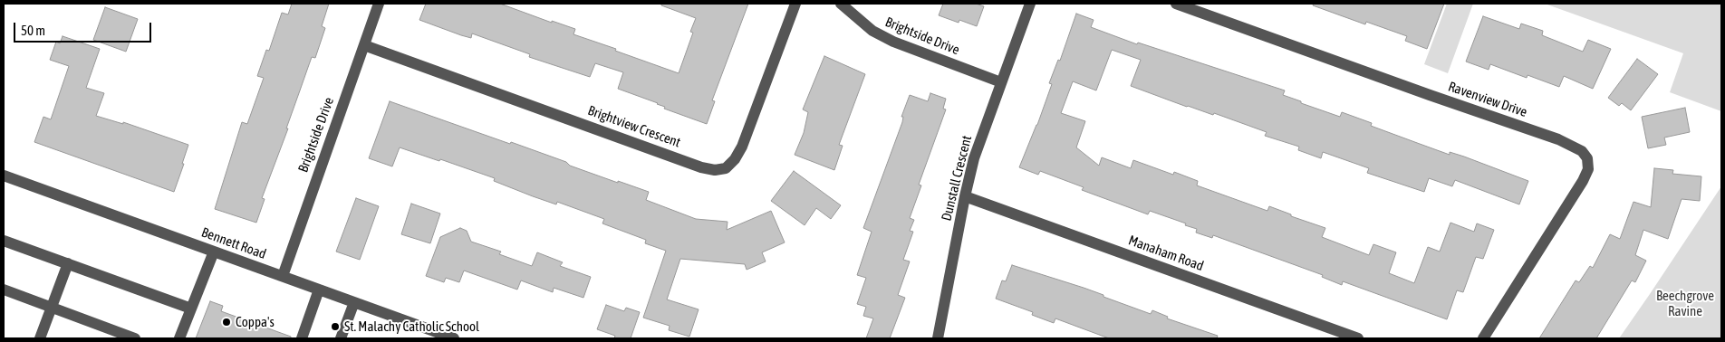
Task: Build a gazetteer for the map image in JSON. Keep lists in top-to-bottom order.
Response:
{
  "streets": {
    "street": [
      "Brightside Drive",
      "Ravenview Drive",
      "Brightview Crescent",
      "Dunstall Crescent",
      "Bennett Road",
      "Manaham Road"
    ]
  },
  "crossings": [
    ["Brightside Drive", "Brightview Crescent"],
    ["Brightside Drive", "Dunstall Crescent"],
    ["Brightside Drive", "Bennett Road"],
    ["Dunstall Crescent", "Manaham Road"]
  ],
  "parks": ["Beechgrove Ravine"],
  "places": ["Coppa's", "St. Malachy Catholic School"],
  "scale_bar": "50 m"
}
